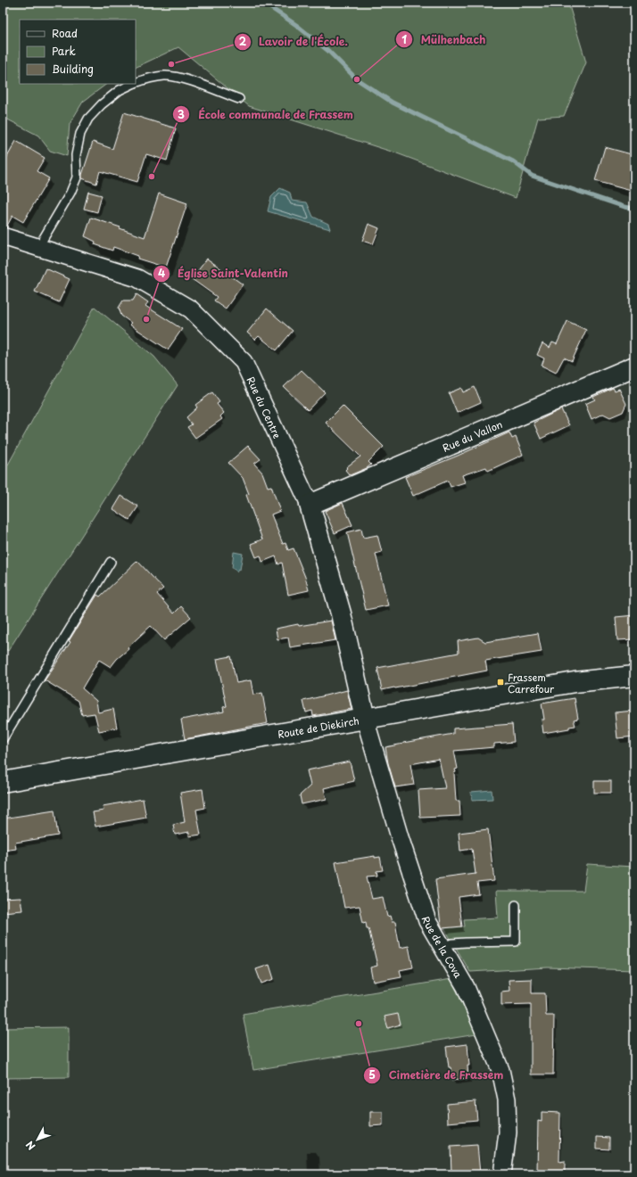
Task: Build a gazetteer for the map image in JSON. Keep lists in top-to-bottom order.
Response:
{
  "streets": {
    "main road": ["Rue du Centre", "Rue du Vallon", "Route de Diekirch"],
    "street": ["Rue de la Cova"]
  },
  "crossings": [
    ["Rue du Centre", "Rue du Vallon"],
    ["Rue du Centre", "Route de Diekirch"],
    ["Rue du Centre", "Rue de la Cova"],
    ["Route de Diekirch", "Rue de la Cova"]
  ],
  "places": {
    "other": [
      "Lavoir de l'École.",
      "Mülhenbach",
      "École communale de Frassem",
      "Église Saint-Valentin",
      "Cimetière de Frassem"
    ],
    "transit": ["Frassem Carrefour"]
  },
  "legend": ["Road", "Park", "Building"],
  "north": "bottom left"
}
